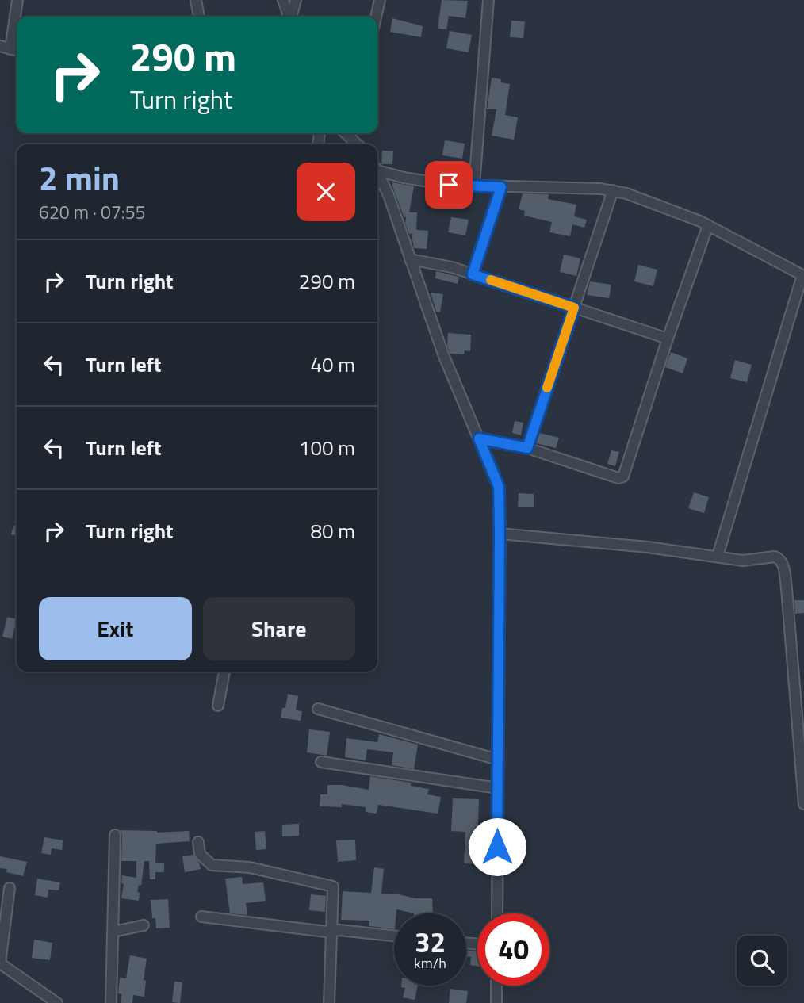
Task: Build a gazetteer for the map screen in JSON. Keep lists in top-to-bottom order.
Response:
{
  "page": {
    "turn": ["290 m", "Turn right"],
    "heading": ["2 min", "620 m · 07:55"],
    "list": [
      {
        "name": "Turn right",
        "value": "290 m"
      },
      {
        "name": "Turn left",
        "value": "40 m"
      },
      {
        "name": "Turn left",
        "value": "100 m"
      },
      {
        "name": "Turn right",
        "value": "80 m"
      }
    ],
    "buttons": ["Exit", "Share"],
    "speed": "32 km/h",
    "limit": "40"
  }
}
